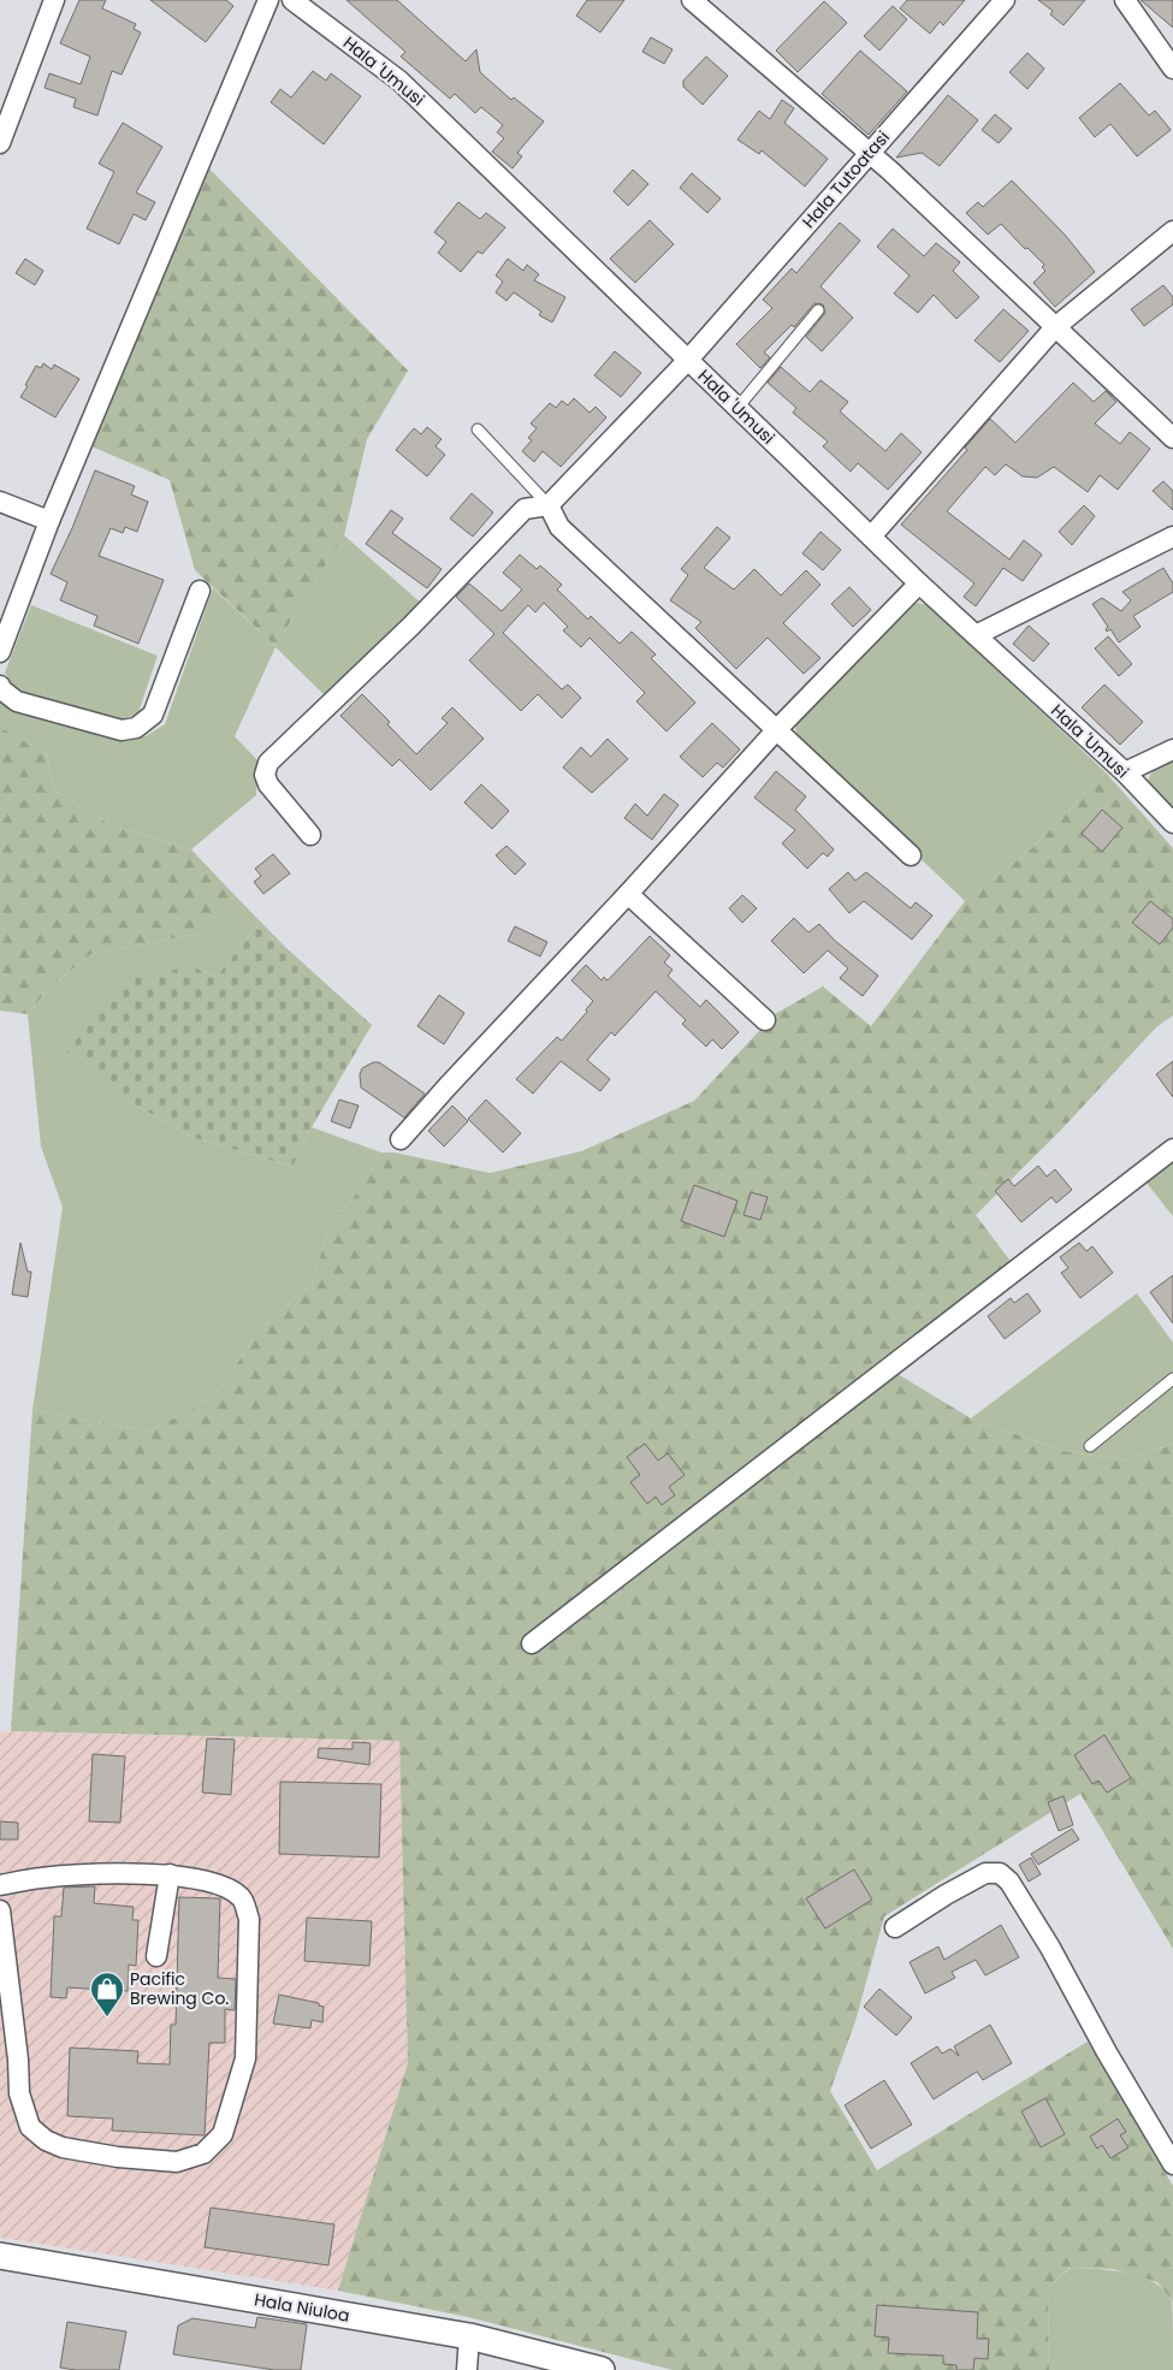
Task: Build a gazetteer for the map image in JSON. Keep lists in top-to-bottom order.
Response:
{
  "streets": {
    "street": ["Hala 'Umusi", "Hala Tutoatasi", "Hala Niuloa"]
  },
  "crossings": [
    ["Hala 'Umusi", "Hala Tutoatasi"]
  ],
  "places": {
    "shop": ["Pacific Brewing Co."]
  }
}
